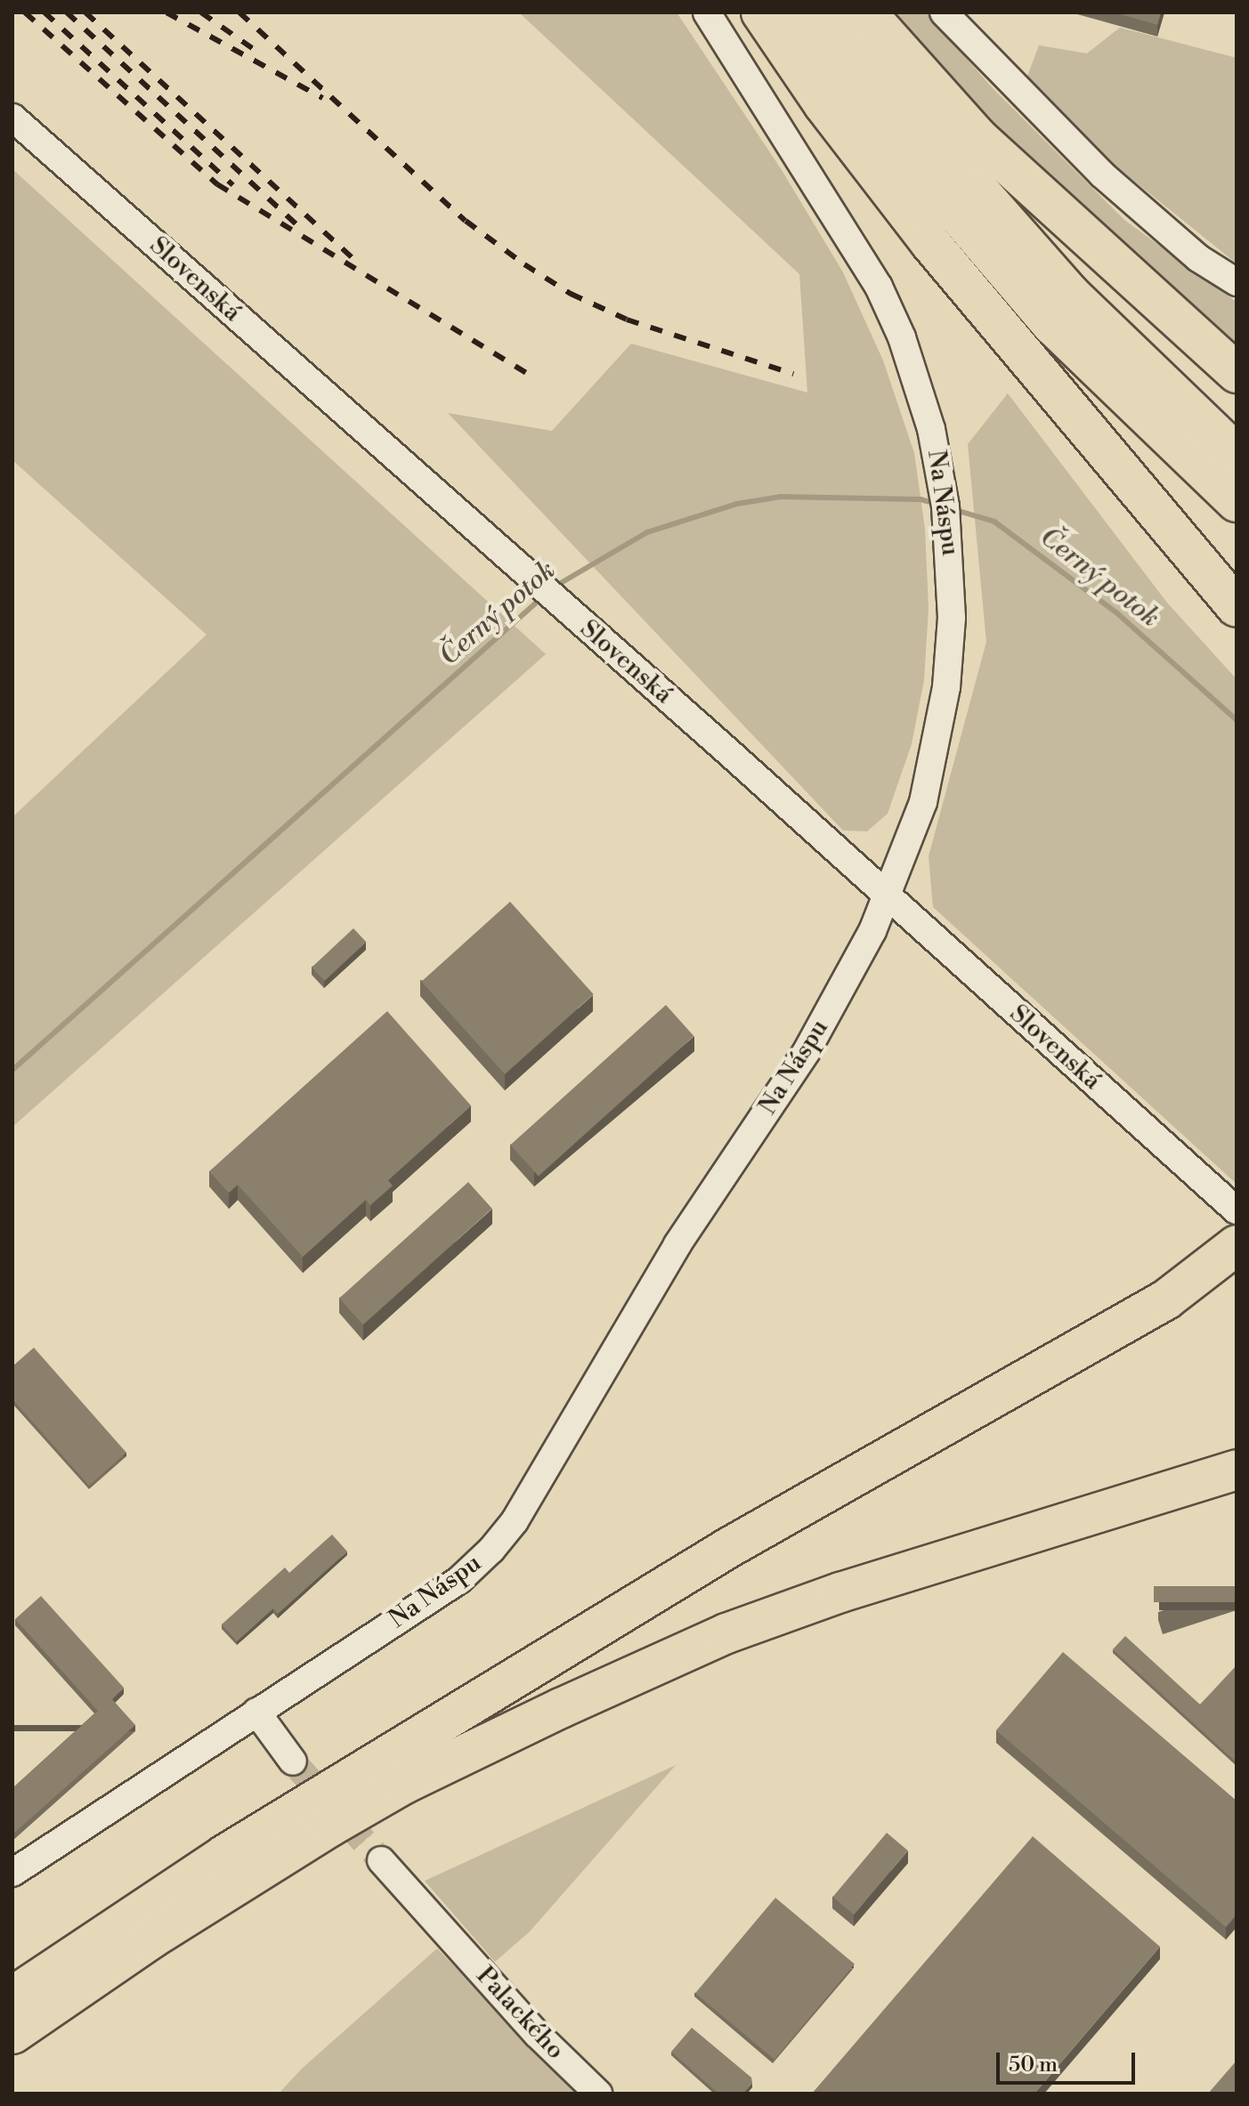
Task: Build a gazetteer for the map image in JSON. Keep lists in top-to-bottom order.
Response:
{
  "streets": {
    "street": ["Slovenská", "Na Náspu", "Palackého"]
  },
  "crossings": [
    ["Slovenská", "Na Náspu"]
  ],
  "water": ["Černý potok"],
  "scale_bar": "50 m"
}
